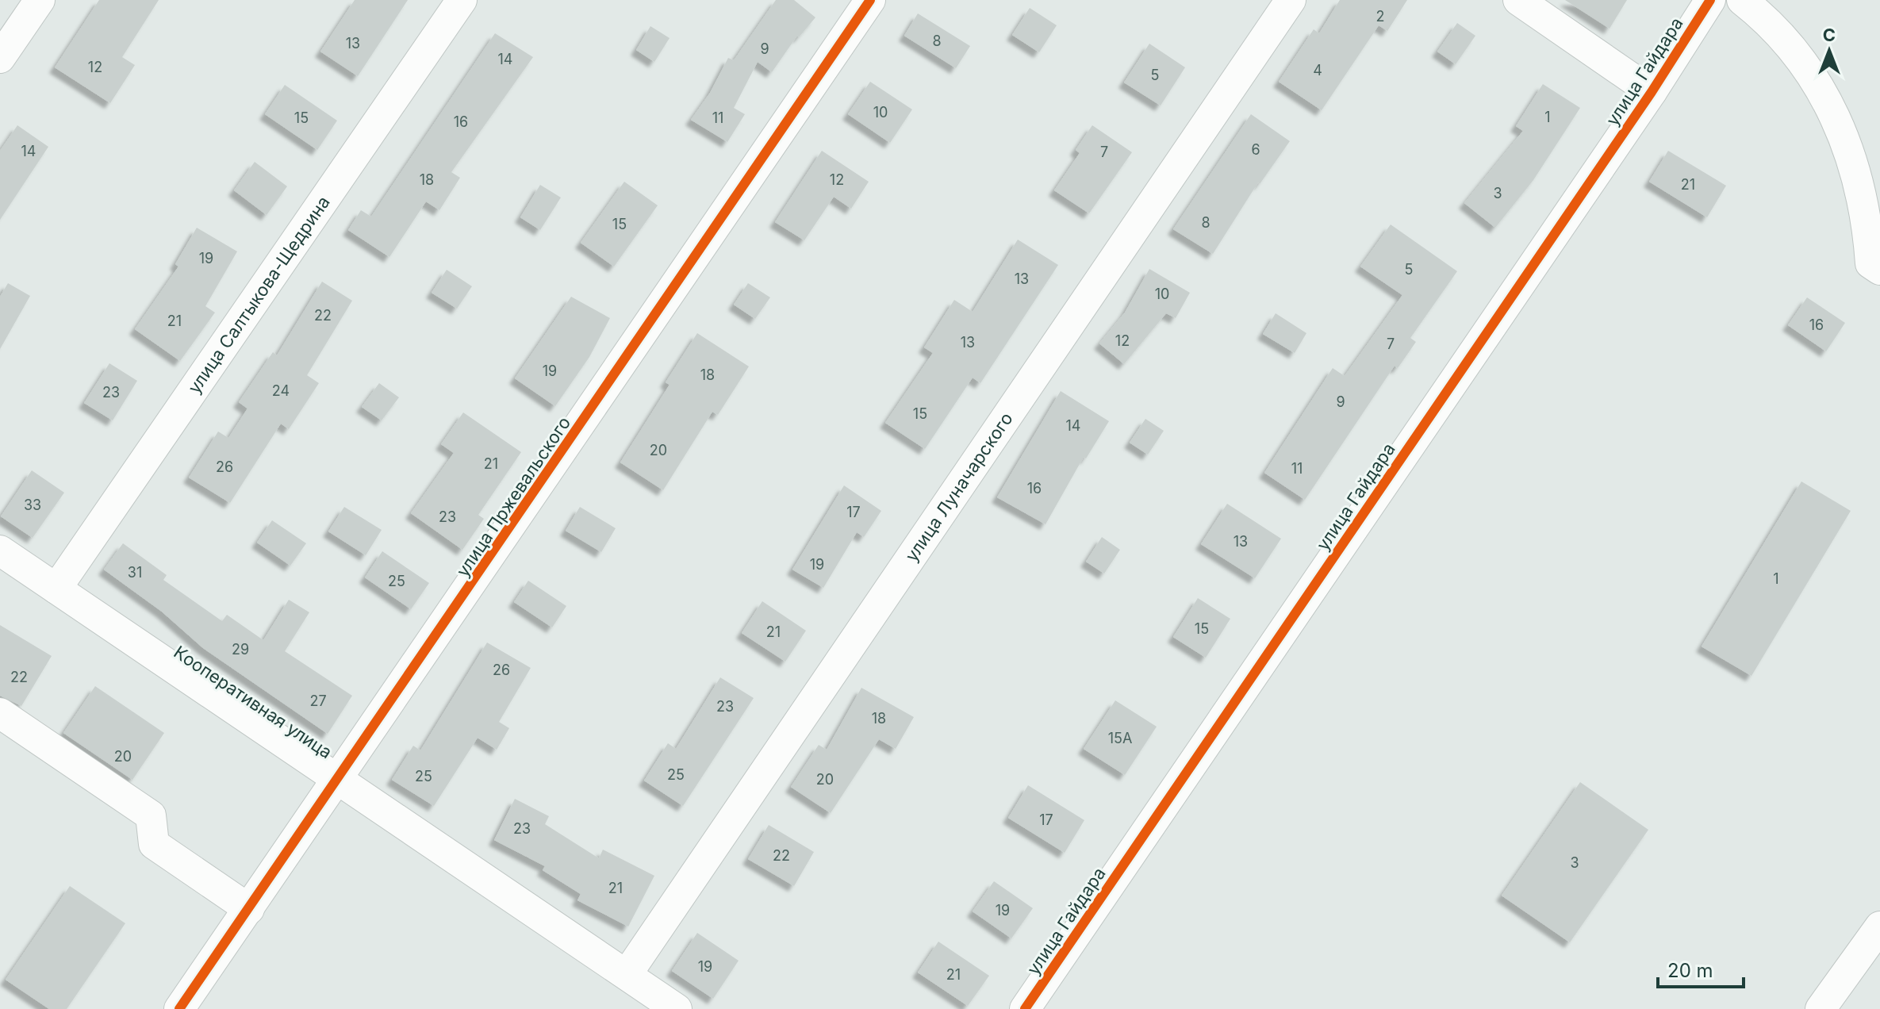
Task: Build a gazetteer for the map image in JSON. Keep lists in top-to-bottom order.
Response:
{
  "streets": {
    "street": [
      "улица Гайдара",
      "улица Салтыкова-Щедрина",
      "улица Луначарского",
      "улица Пржевальского",
      "Кооперативная улица"
    ]
  },
  "crossings": [
    ["улица Салтыкова-Щедрина", "Кооперативная улица"],
    ["улица Луначарского", "Кооперативная улица"],
    ["улица Пржевальского", "Кооперативная улица"]
  ],
  "house_numbers": [
    "2",
    "8",
    "13",
    "9",
    "14",
    "12",
    "4",
    "5",
    "10",
    "1",
    "15",
    "11",
    "16",
    "6",
    "14",
    "7",
    "18",
    "12",
    "21",
    "3",
    "8",
    "15",
    "19",
    "5",
    "13",
    "10",
    "22",
    "21",
    "16",
    "12",
    "13",
    "7",
    "19",
    "18",
    "24",
    "23",
    "9",
    "15",
    "14",
    "20",
    "21",
    "26",
    "11",
    "16",
    "33",
    "17",
    "23",
    "13",
    "19",
    "31",
    "1",
    "25",
    "15",
    "21",
    "29",
    "26",
    "22",
    "27",
    "23",
    "18",
    "15А",
    "20",
    "25",
    "25",
    "20",
    "17",
    "23",
    "22",
    "3",
    "21",
    "19",
    "19",
    "21"
  ],
  "scale_bar": "20 m",
  "north": "top"
}
